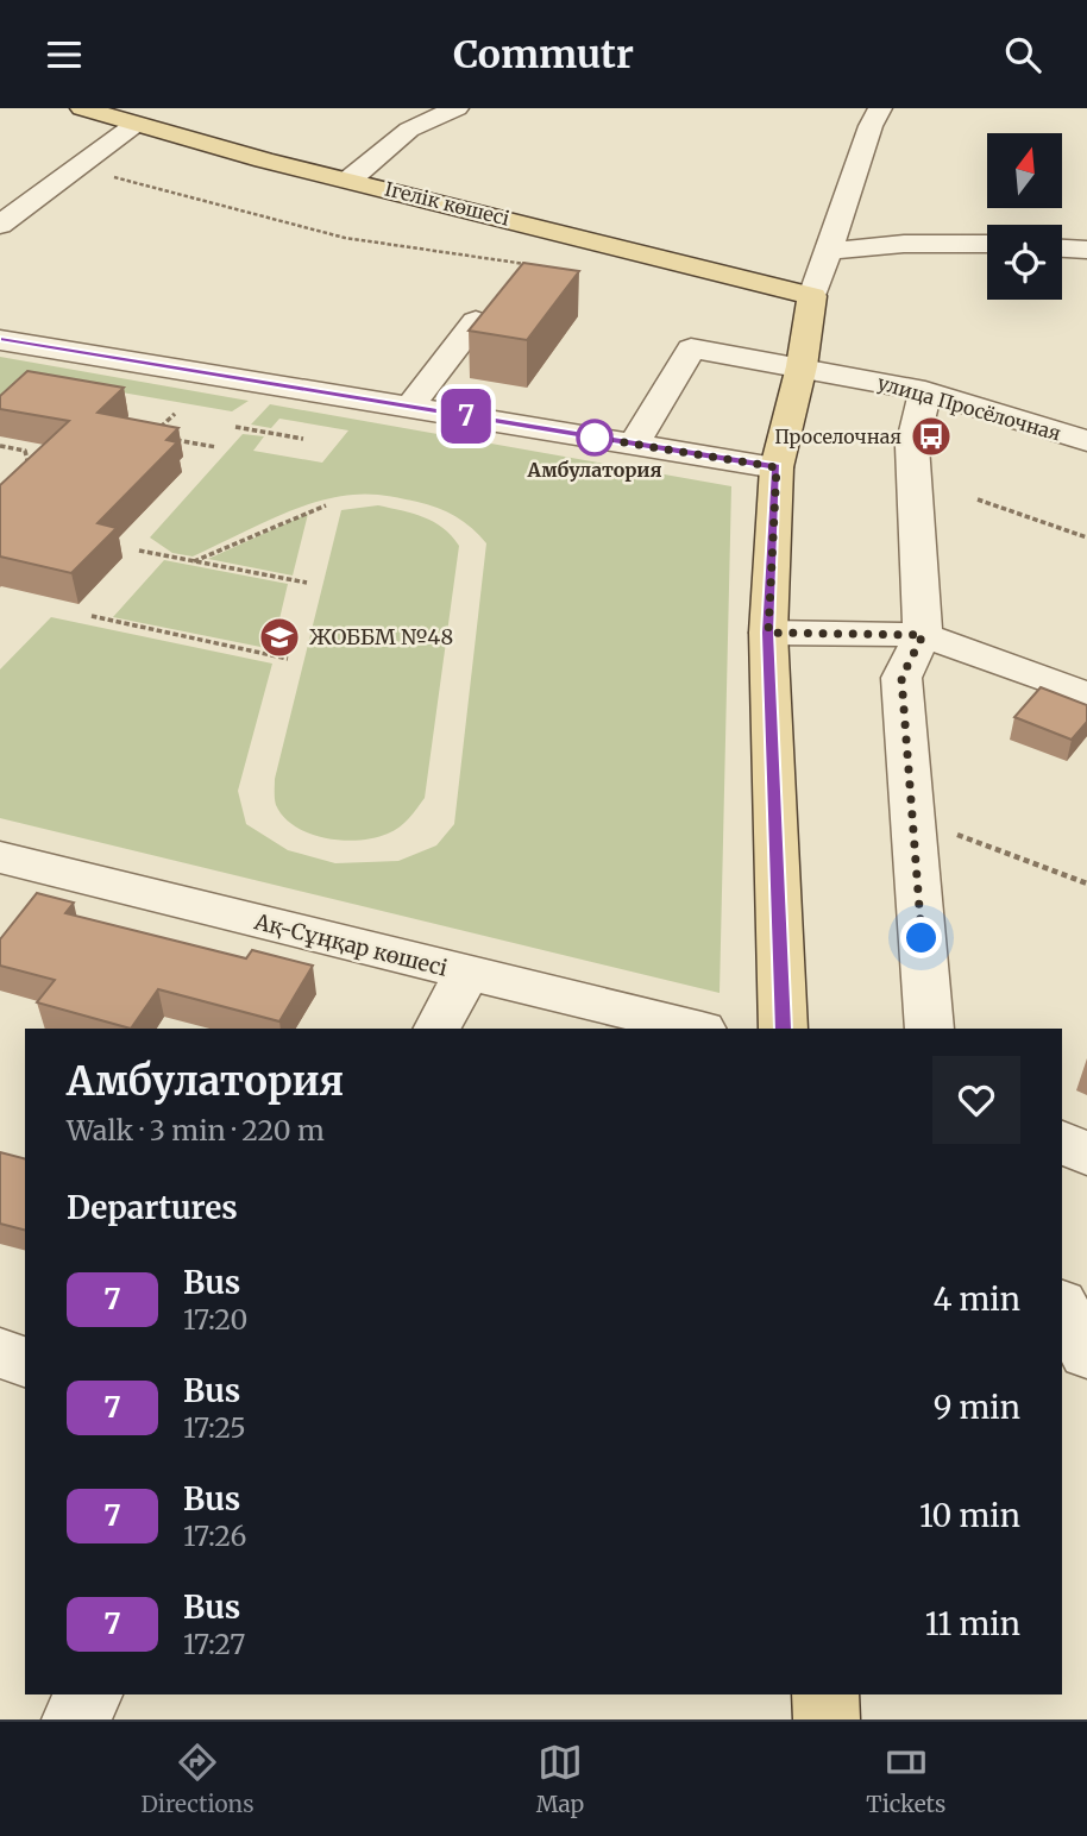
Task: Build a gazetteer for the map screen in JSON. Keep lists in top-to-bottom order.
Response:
{
  "streets": {
    "main road": ["Ігелік көшесі"],
    "street": ["улица Просёлочная", "Ақ-Сұңқар көшесі"]
  },
  "places": {
    "bus stop": ["Проселочная"],
    "other": ["Амбулатория"],
    "school or university": ["ЖОББМ №48"]
  },
  "lines": ["bus line 7"],
  "north": "top",
  "page": {
    "header": "Commutr",
    "on_map": "7",
    "heading": [
      ["Амбулатория", "Walk · 3 min · 220 m"],
      "Departures"
    ],
    "list": [
      {
        "mark": "7",
        "name": "Bus",
        "note": "17:20",
        "value": "4 min"
      },
      {
        "mark": "7",
        "name": "Bus",
        "note": "17:25",
        "value": "9 min"
      },
      {
        "mark": "7",
        "name": "Bus",
        "note": "17:26",
        "value": "10 min"
      },
      {
        "mark": "7",
        "name": "Bus",
        "note": "17:27",
        "value": "11 min"
      }
    ],
    "tabs": ["Directions", "Map", "Tickets"]
  }
}
